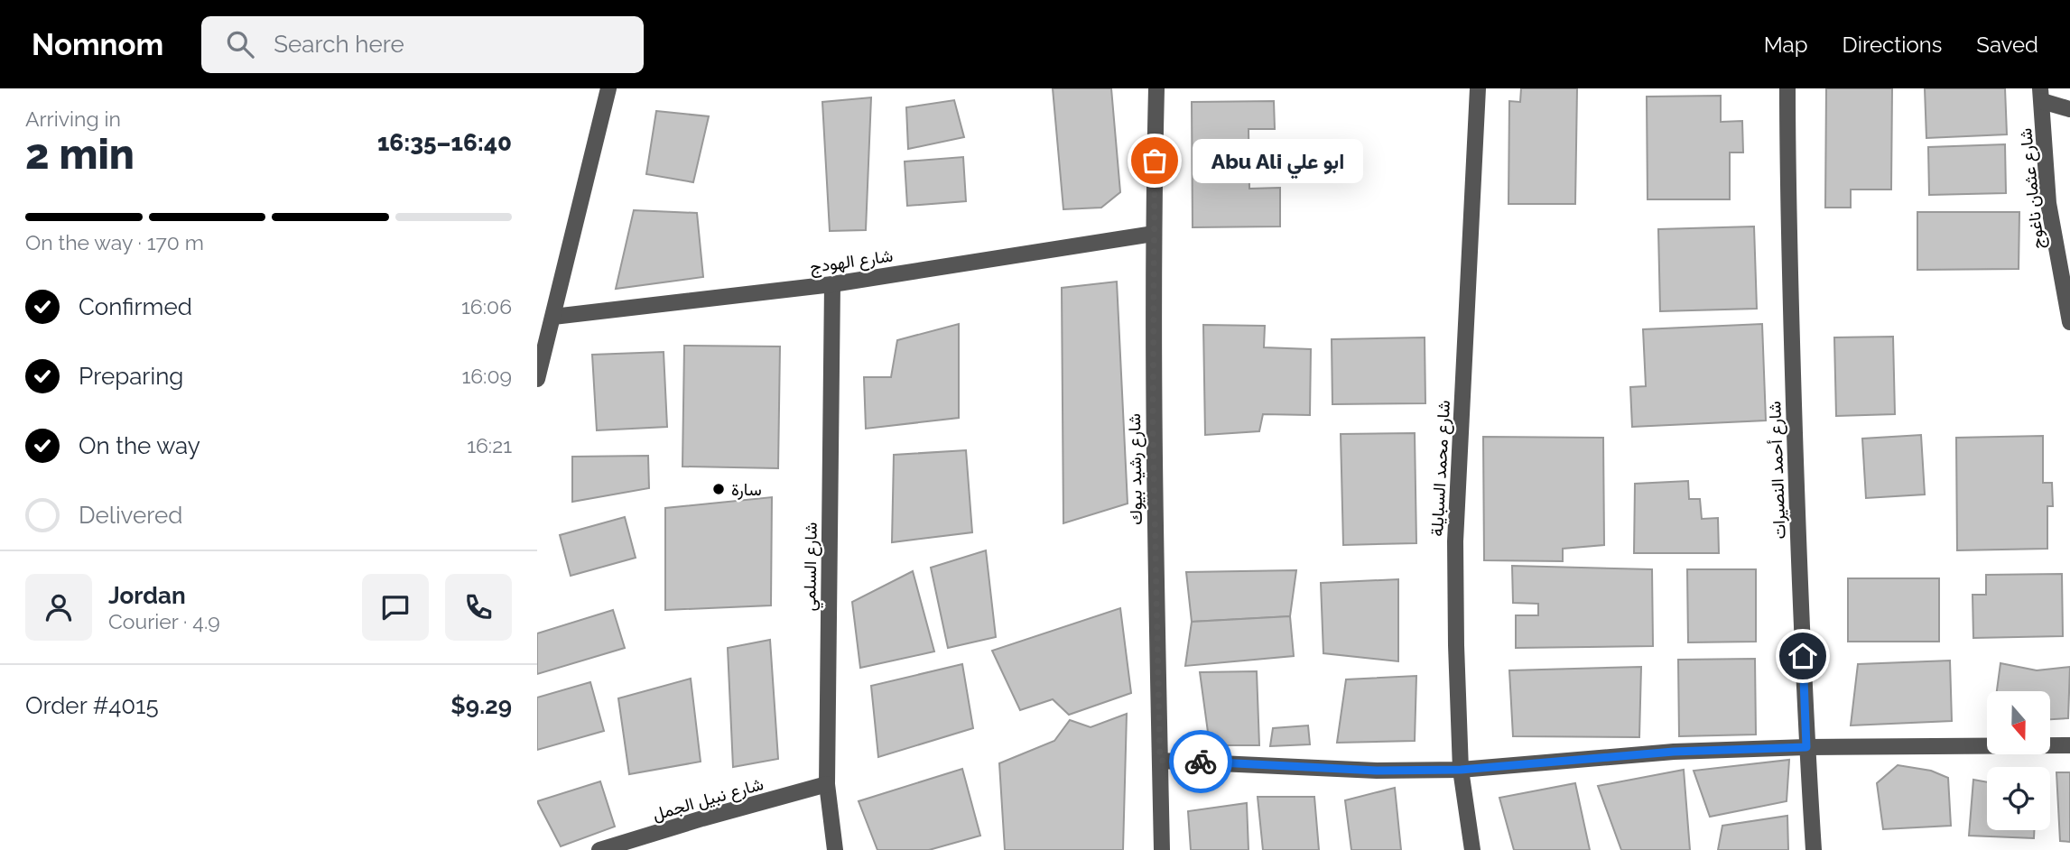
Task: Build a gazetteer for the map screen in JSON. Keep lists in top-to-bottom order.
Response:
{
  "streets": {
    "street": [
      "شارع عثمان ناغوج",
      "شارع الهودج",
      "شارع محمد السبايلة",
      "شارع رشيد بيوك",
      "شارع أحمد النصيرات",
      "شارع السلمي",
      "شارع نبيل الجمل"
    ]
  },
  "crossings": [
    ["شارع الهودج", "شارع رشيد بيوك"],
    ["شارع الهودج", "شارع السلمي"],
    ["شارع السلمي", "شارع نبيل الجمل"]
  ],
  "places": ["Abu Ali ابو علي", "سارة"],
  "north": "bottom",
  "page": {
    "header": "Nomnom",
    "search": "Search here",
    "nav": ["Map", "Directions", "Saved"],
    "heading": ["2 min", "Arriving in", "16:35–16:40"],
    "panel": [
      "Jordan",
      "Courier · 4.9",
      "Order #4015",
      "$9.29"
    ],
    "bubble": "Abu Ali ابو علي",
    "bar": "On the way · 170 m",
    "list": [
      ["Confirmed", "16:06"],
      ["Preparing", "16:09"],
      ["On the way", "16:21"],
      "Delivered"
    ]
  }
}
